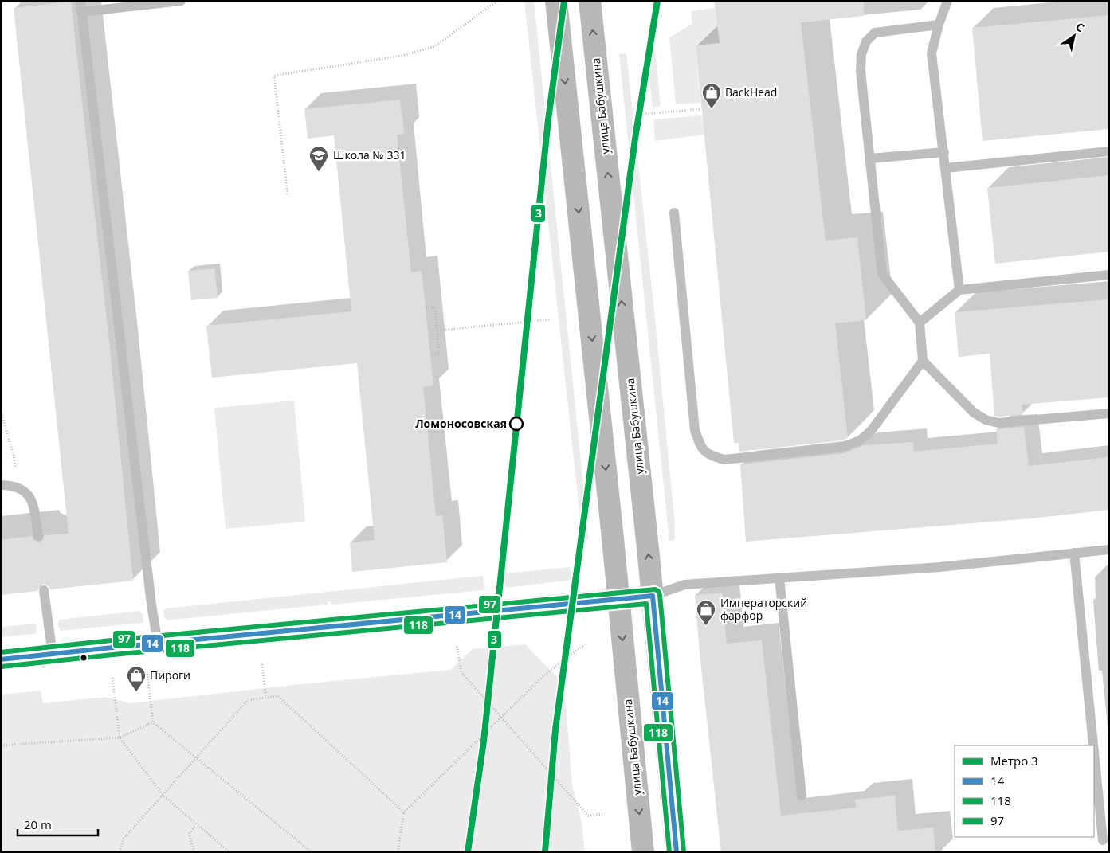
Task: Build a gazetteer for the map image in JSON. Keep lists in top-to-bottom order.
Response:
{
  "streets": {
    "street": ["улица Бабушкина"]
  },
  "places": {
    "shop": ["BackHead", "Императорский фарфор", "Пироги"],
    "school or university": ["Школа № 331"],
    "other": ["Ломоносовская"]
  },
  "lines": [
    "metro line 3",
    "transit line 97",
    "transit line 14",
    "transit line 118"
  ],
  "legend": [
    "Метро 3",
    "14",
    "118",
    "97"
  ],
  "scale_bar": "20 m",
  "north": "top right"
}
